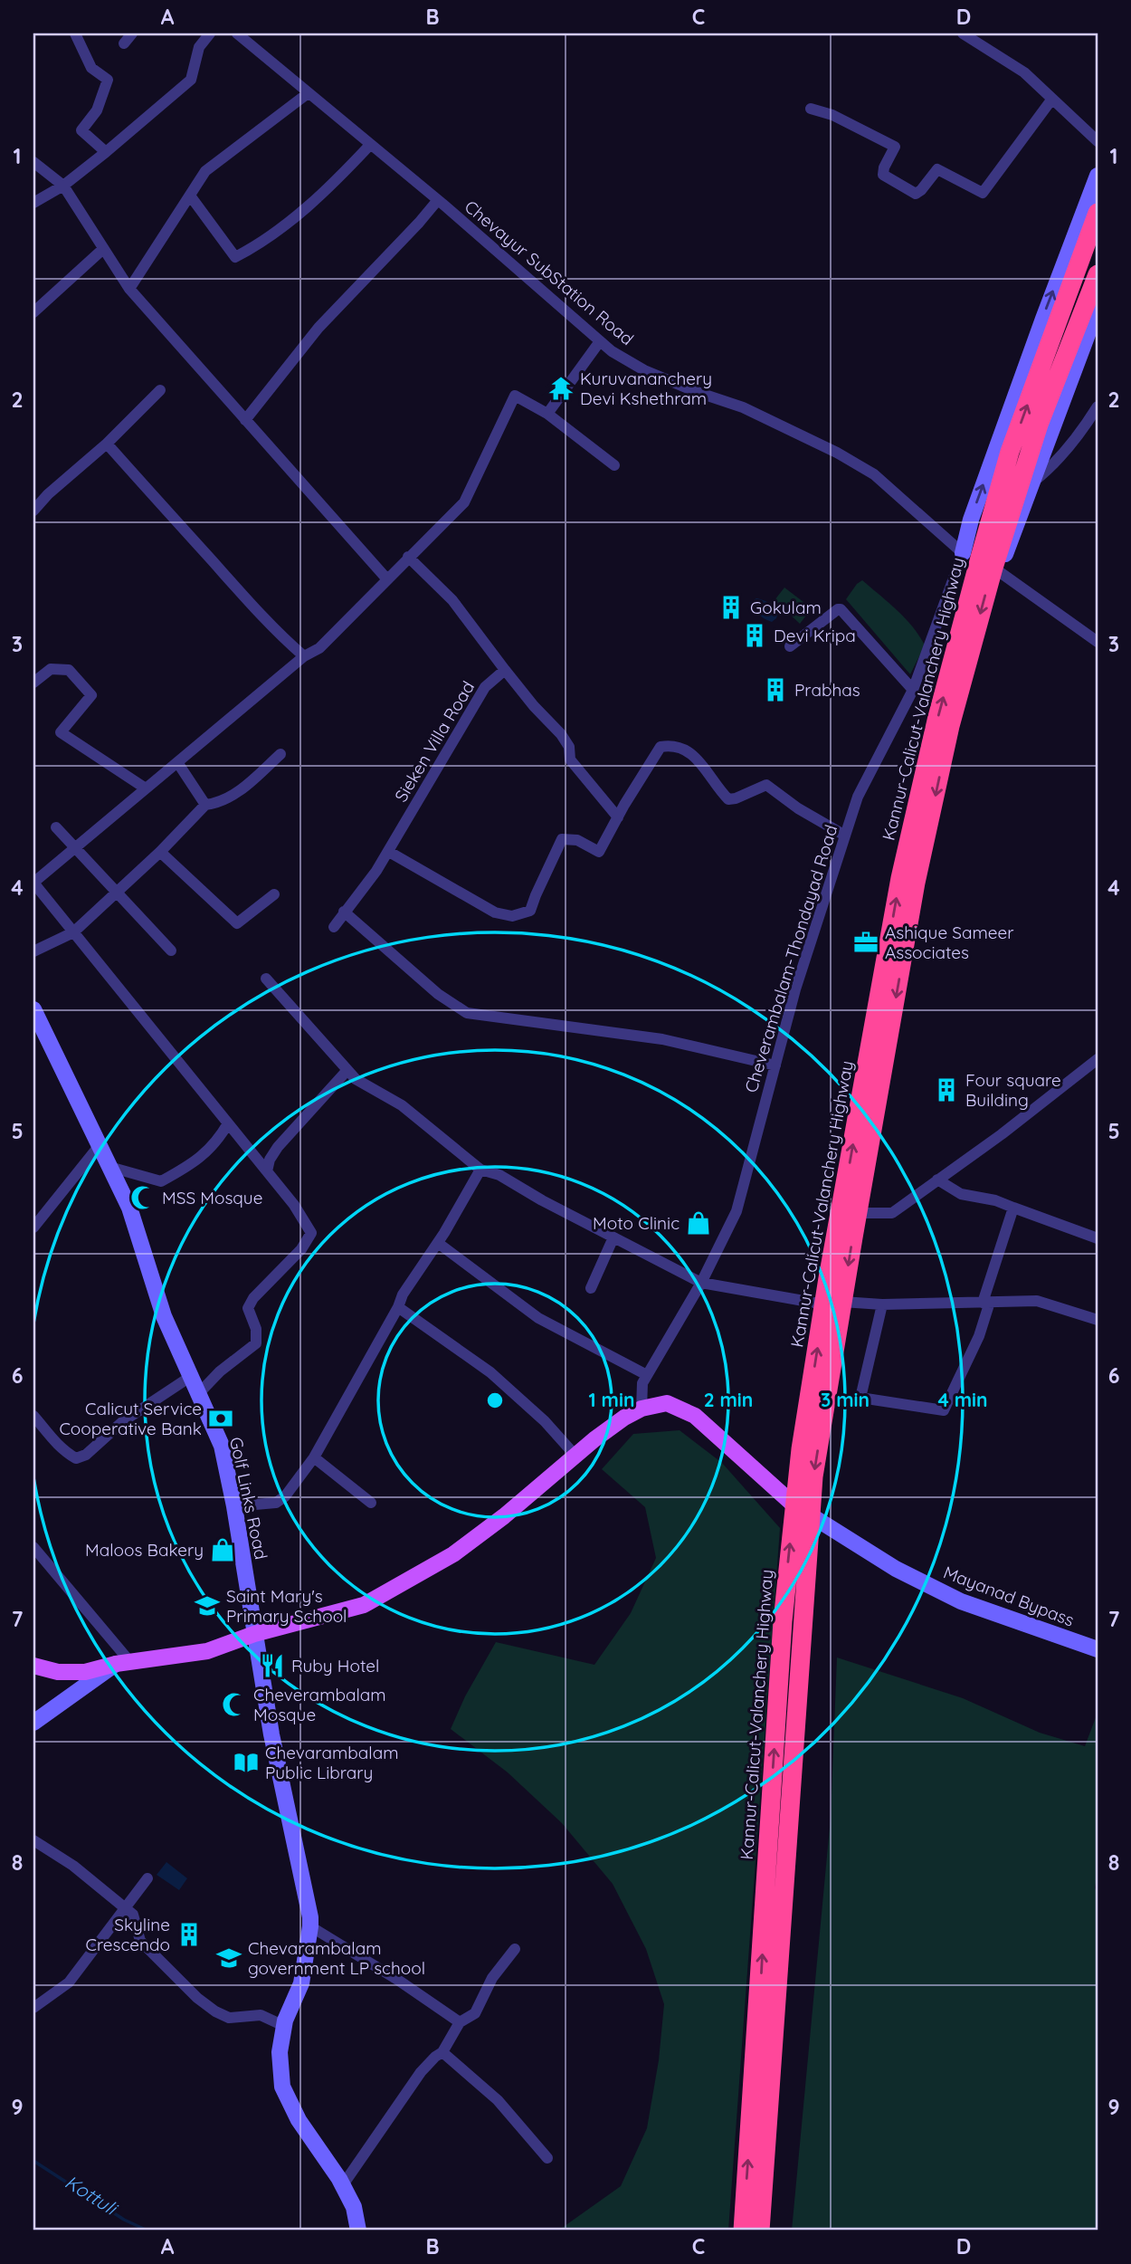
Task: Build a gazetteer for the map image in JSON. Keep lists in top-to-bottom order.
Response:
{
  "streets": {
    "highway": ["Kannur-Calicut-Valanchery Highway"],
    "main road": ["Golf Links Road", "Mayanad Bypass"],
    "street": ["Chevayur SubStation Road", "Sieken Villa Road", "Cheverambalam-Thondayad Road"]
  },
  "crossings": [
    ["Chevayur SubStation Road", "Cheverambalam-Thondayad Road"],
    ["Kannur-Calicut-Valanchery Highway", "Mayanad Bypass"]
  ],
  "water": ["Kottuli"],
  "places": {
    "temple": ["Kuruvananchery Devi Kshethram"],
    "building": [
      "Gokulam",
      "Devi Kripa",
      "Prabhas",
      "Four square Building",
      "Skyline Crescendo"
    ],
    "office": ["Ashique Sameer Associates"],
    "mosque": ["MSS Mosque", "Cheverambalam Mosque"],
    "shop": ["Moto Clinic", "Maloos Bakery"],
    "bank": ["Calicut Service Cooperative Bank"],
    "school or university": ["Saint Mary's Primary School", "Chevarambalam government LP school"],
    "restaurant": ["Ruby Hotel"],
    "library": ["Chevarambalam Public Library"]
  },
  "grid": {
    "columns": [
      "A",
      "B",
      "C",
      "D"
    ],
    "rows": [
      "1",
      "2",
      "3",
      "4",
      "5",
      "6",
      "7",
      "8",
      "9"
    ]
  },
  "rings": [
    "1 min",
    "2 min",
    "3 min",
    "4 min"
  ]
}
